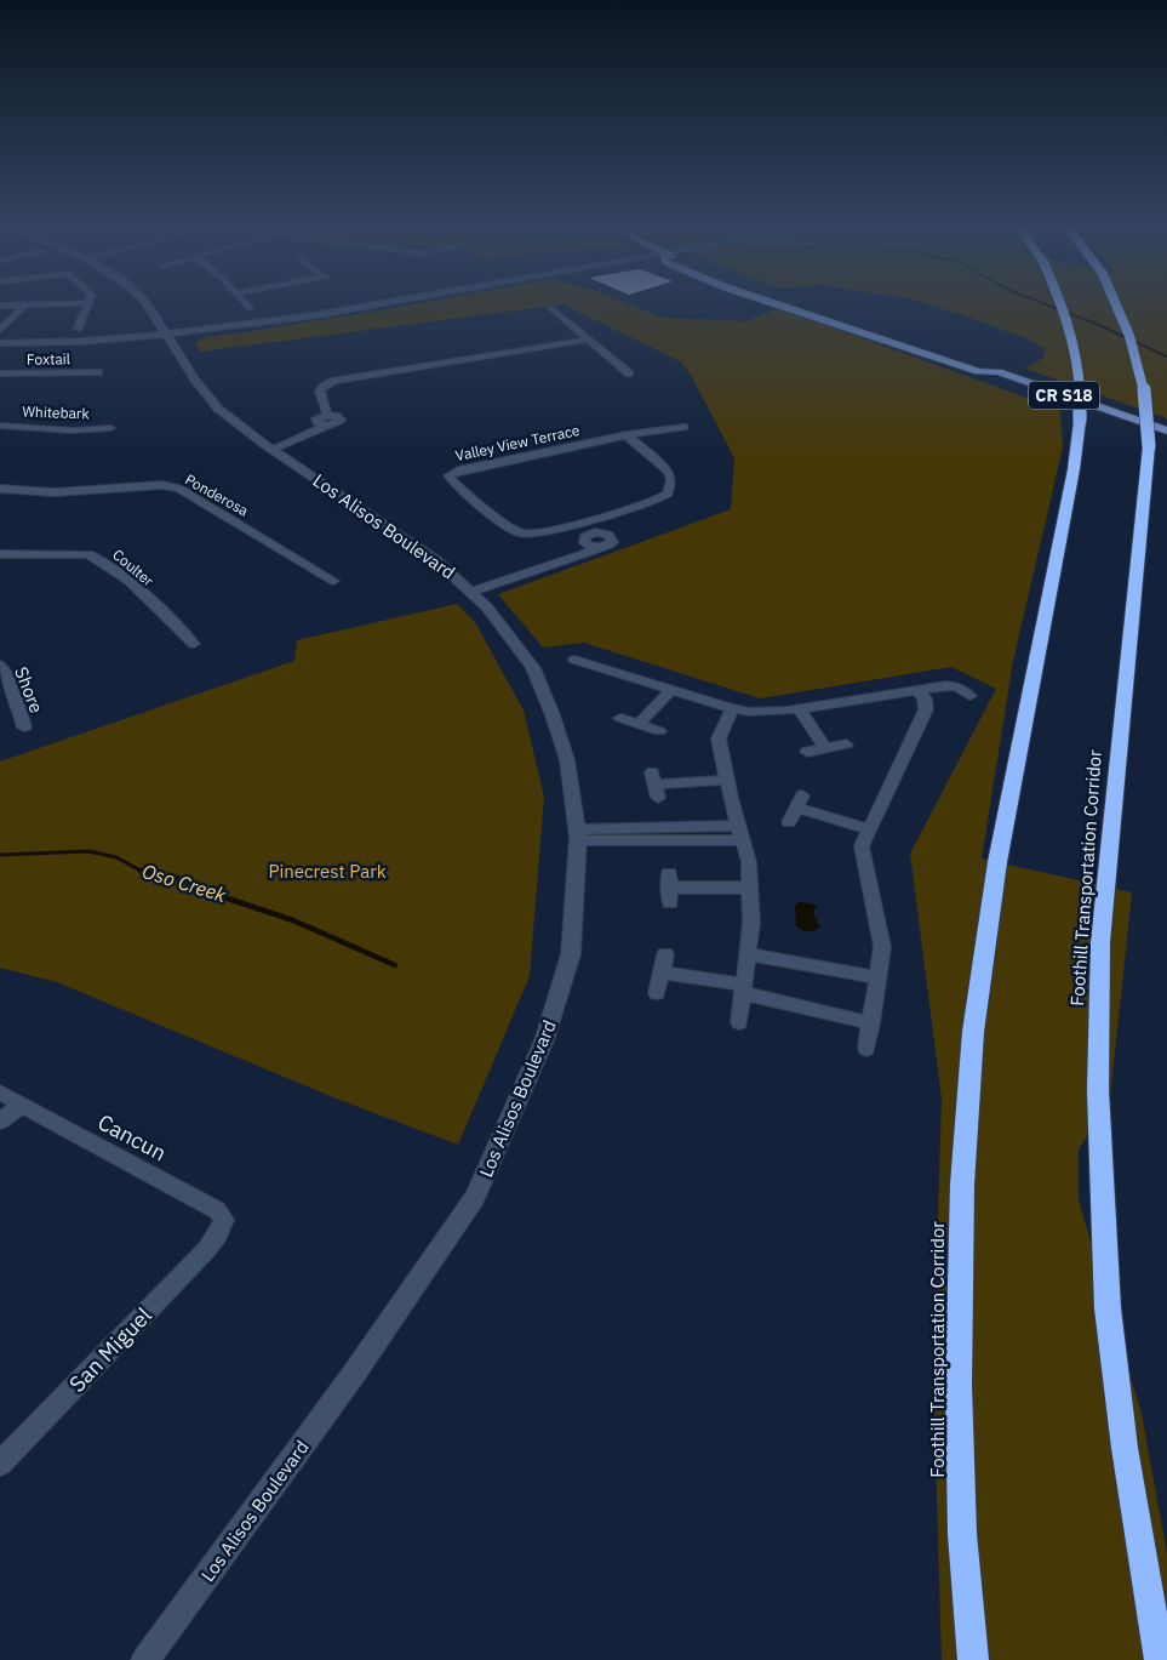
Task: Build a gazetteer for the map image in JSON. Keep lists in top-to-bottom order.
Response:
{
  "streets": {
    "highway": ["Foothill Transportation Corridor"],
    "main road": ["CR S18", "Los Alisos Boulevard"],
    "street": [
      "Foxtail",
      "Whitebark",
      "Valley View Terrace",
      "Ponderosa",
      "Coulter",
      "Shore",
      "Cancun",
      "San Miguel"
    ]
  },
  "crossings": [
    ["Cancun", "San Miguel"]
  ],
  "water": ["Oso Creek"],
  "parks": ["Pinecrest Park"]
}
